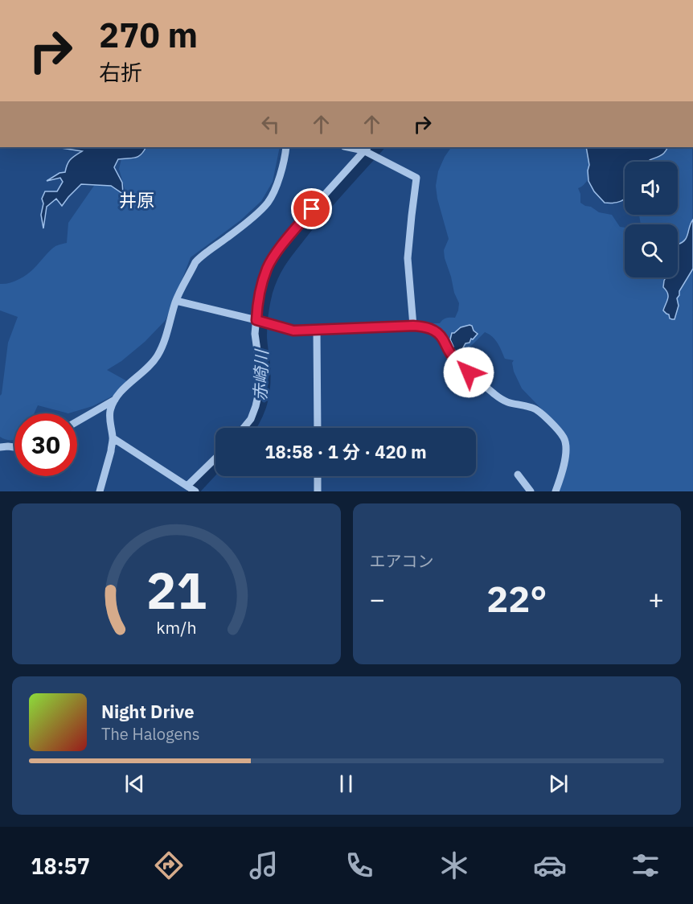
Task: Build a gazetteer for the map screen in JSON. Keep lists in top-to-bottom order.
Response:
{
  "districts": ["井原"],
  "water": ["赤崎川"],
  "page": {
    "turn": ["270 m", "右折"],
    "limit": "30",
    "trip": "18:58 · 1 分 · 420 m",
    "tile": "エアコン",
    "heat": ["−", "22°", "+"],
    "song": ["Night Drive", "The Halogens"],
    "tabs": "18:57",
    "gauge": ["21", "km/h"]
  }
}
